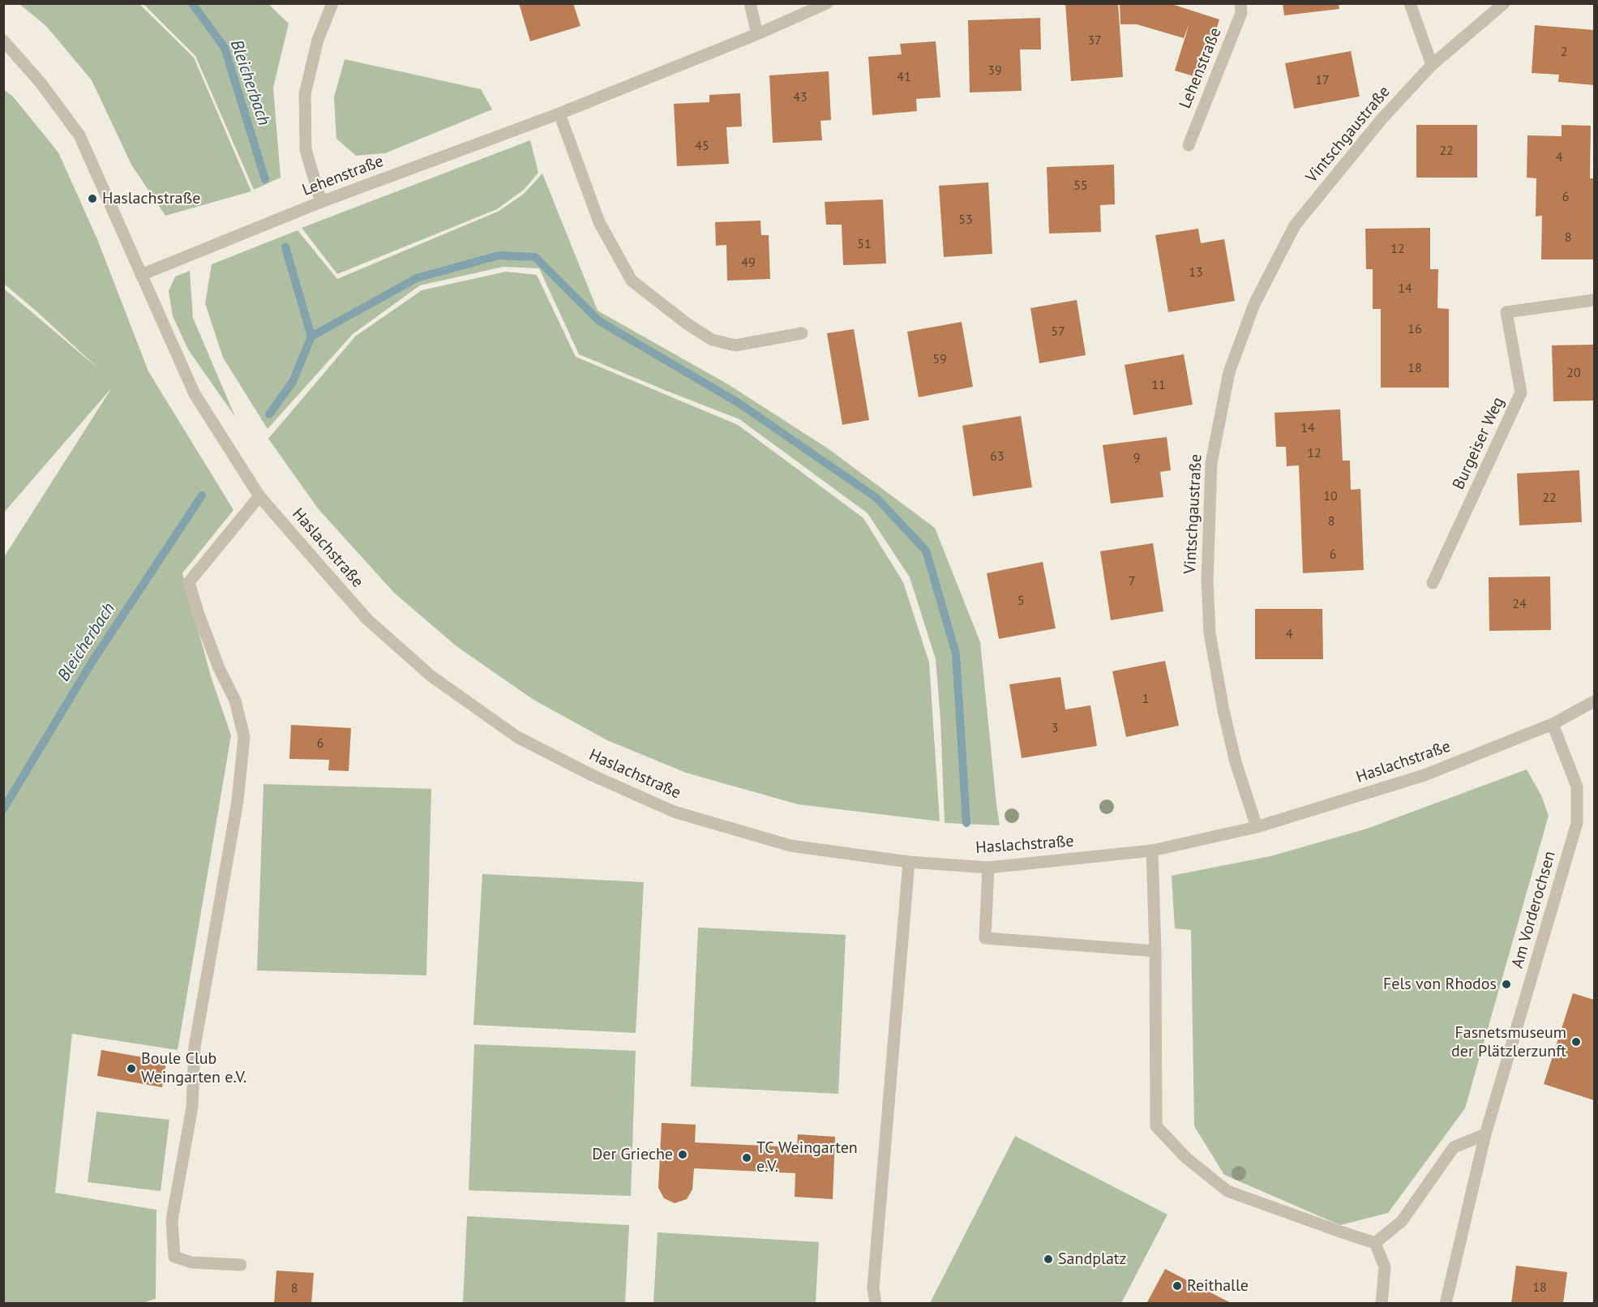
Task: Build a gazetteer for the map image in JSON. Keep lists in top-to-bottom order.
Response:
{
  "streets": {
    "street": [
      "Lehenstraße",
      "Vintschgaustraße",
      "Burgeiser Weg",
      "Haslachstraße",
      "Am Vorderochsen"
    ]
  },
  "crossings": [
    ["Lehenstraße", "Haslachstraße"],
    ["Vintschgaustraße", "Haslachstraße"],
    ["Haslachstraße", "Am Vorderochsen"]
  ],
  "water": ["Bleicherbach"],
  "places": [
    "Haslachstraße",
    "Fels von Rhodos",
    "Fasnetsmuseum der Plätzlerzunft",
    "Boule Club Weingarten e.V.",
    "Der Grieche",
    "TC Weingarten e.V.",
    "Sandplatz",
    "Reithalle"
  ],
  "house_numbers": [
    "37",
    "2",
    "39",
    "41",
    "17",
    "43",
    "45",
    "22",
    "4",
    "55",
    "6",
    "53",
    "8",
    "51",
    "12",
    "49",
    "13",
    "14",
    "16",
    "57",
    "59",
    "18",
    "20",
    "11",
    "14",
    "12",
    "63",
    "9",
    "10",
    "22",
    "8",
    "6",
    "7",
    "5",
    "24",
    "4",
    "1",
    "3",
    "6",
    "18",
    "8"
  ]
}
